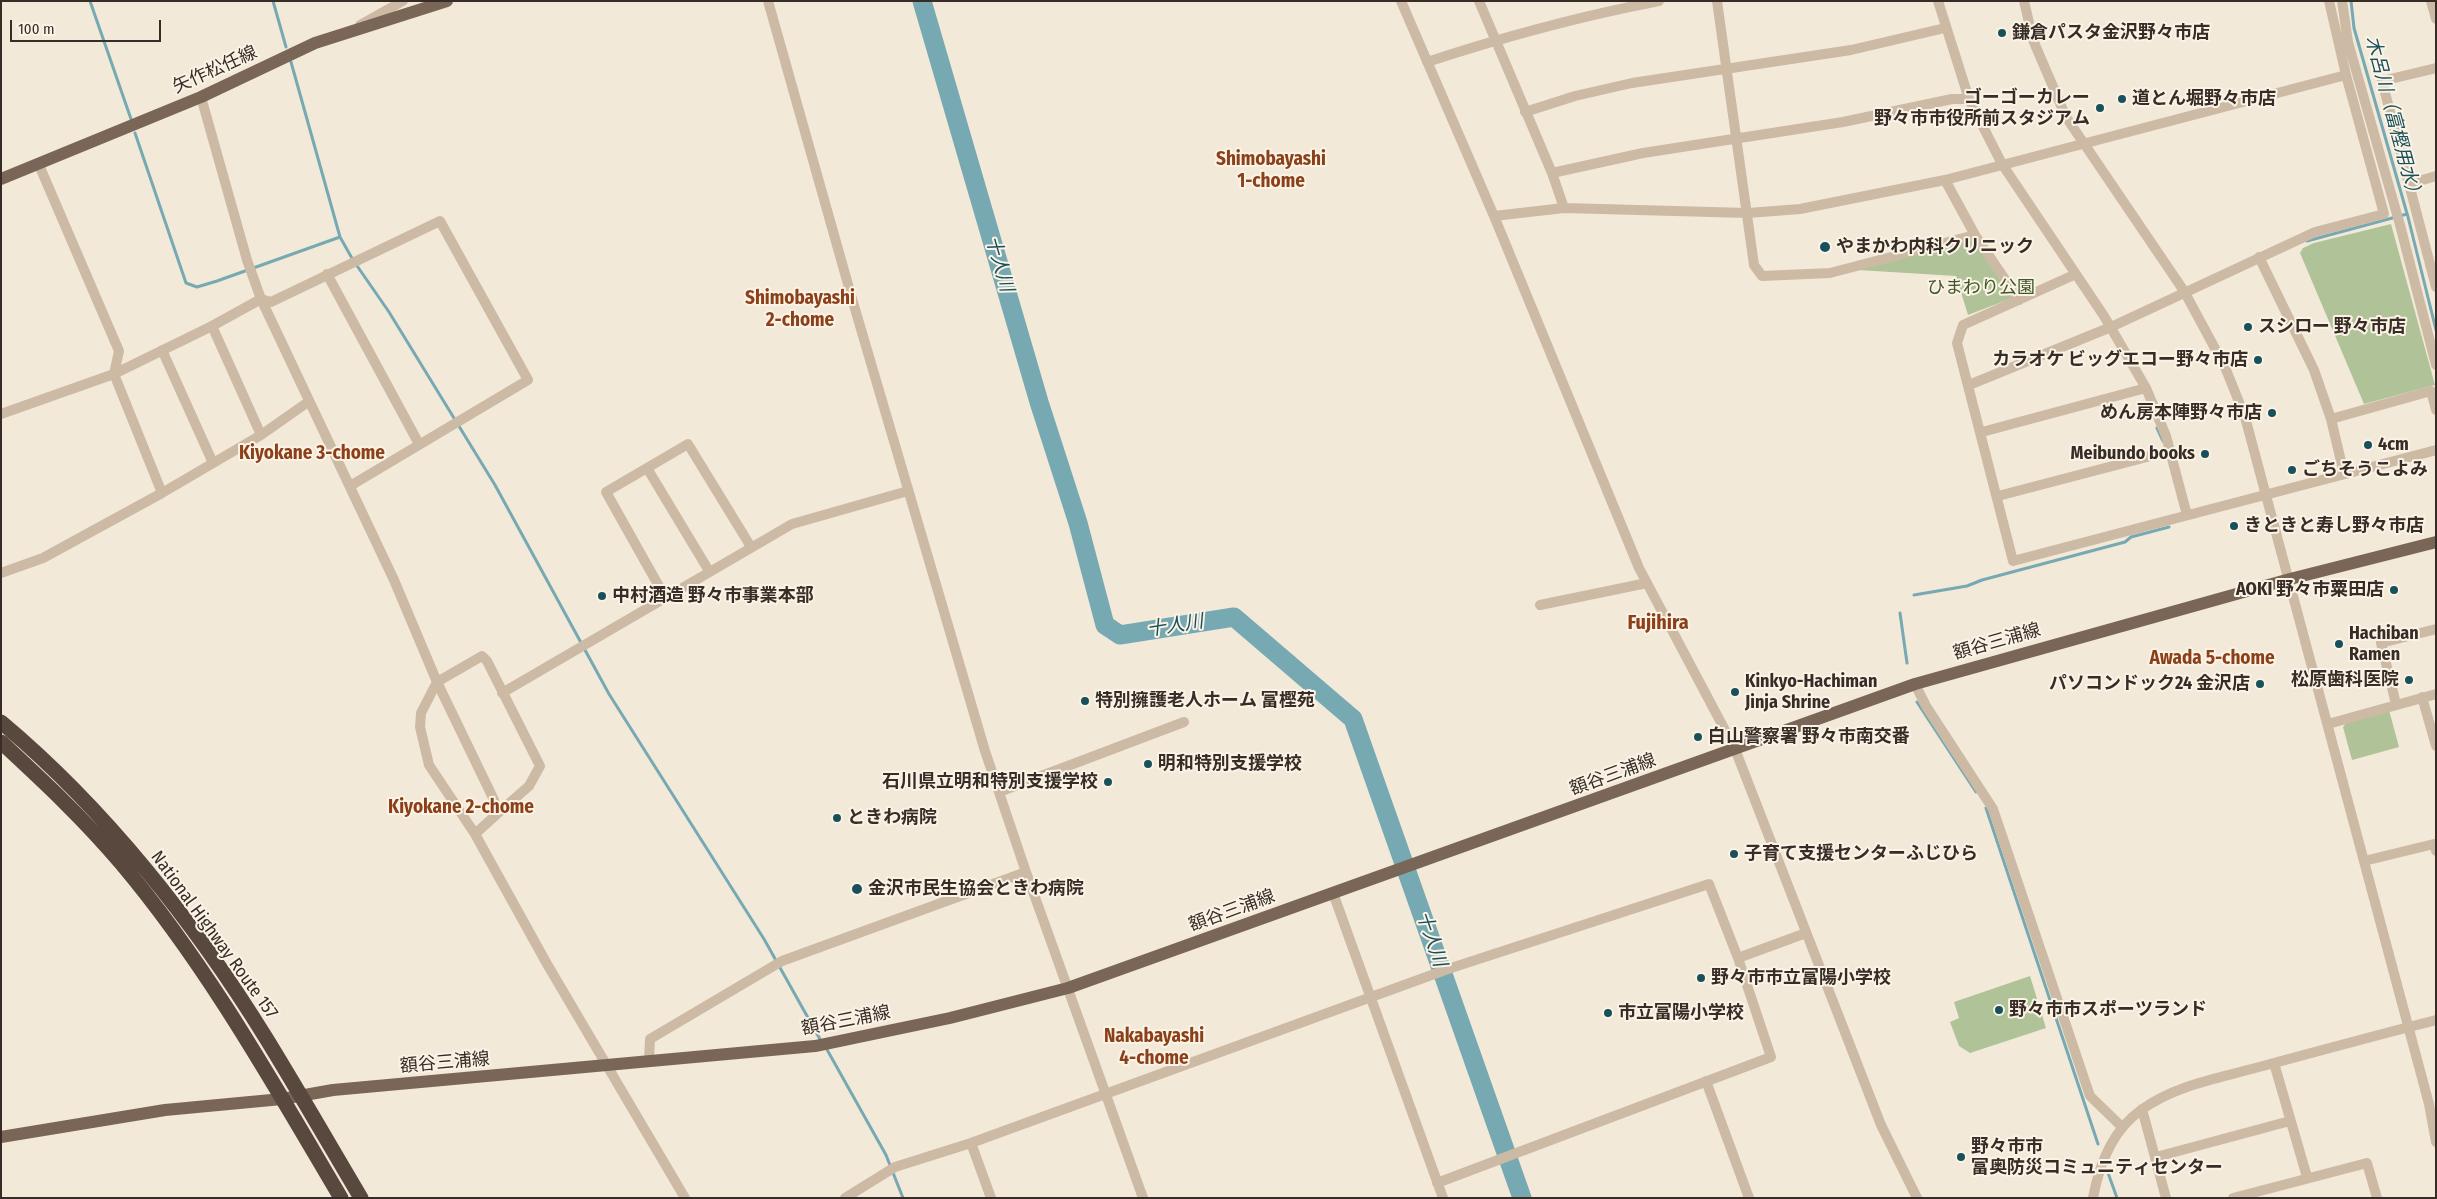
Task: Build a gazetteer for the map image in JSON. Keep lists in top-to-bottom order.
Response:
{
  "streets": {
    "highway": ["National Highway Route 157"],
    "main road": ["矢作松任線", "額谷三浦線"]
  },
  "crossings": [
    ["額谷三浦線", "National Highway Route 157"]
  ],
  "districts": [
    "Shimobayashi 1-chome",
    "Shimobayashi 2-chome",
    "Kiyokane 3-chome",
    "Fujihira",
    "Awada 5-chome",
    "Kiyokane 2-chome",
    "Nakabayashi 4-chome"
  ],
  "water": ["木呂川（富樫用水）", "十人川"],
  "parks": ["ひまわり公園"],
  "places": [
    "鎌倉パスタ金沢野々市店",
    "道とん堀野々市店",
    "ゴーゴーカレー 野々市市役所前スタジアム",
    "やまかわ内科クリニック",
    "スシロー 野々市店",
    "カラオケ ビッグエコー野々市店",
    "めん房本陣野々市店",
    "4cm",
    "Meibundo books",
    "ごちそうこよみ",
    "きときと寿し野々市店",
    "AOKI 野々市粟田店",
    "中村酒造 野々市事業本部",
    "Hachiban Ramen",
    "松原歯科医院",
    "パソコンドック24 金沢店",
    "Kinkyo-Hachiman Jinja Shrine",
    "特別擁護老人ホーム 富樫苑",
    "白山警察署 野々市南交番",
    "明和特別支援学校",
    "石川県立明和特別支援学校",
    "ときわ病院",
    "子育て支援センターふじひら",
    "金沢市民生協会ときわ病院",
    "野々市市立富陽小学校",
    "野々市市スポーツランド",
    "市立富陽小学校",
    "野々市市 富奥防災コミュニティセンター"
  ],
  "scale_bar": "100 m"
}
